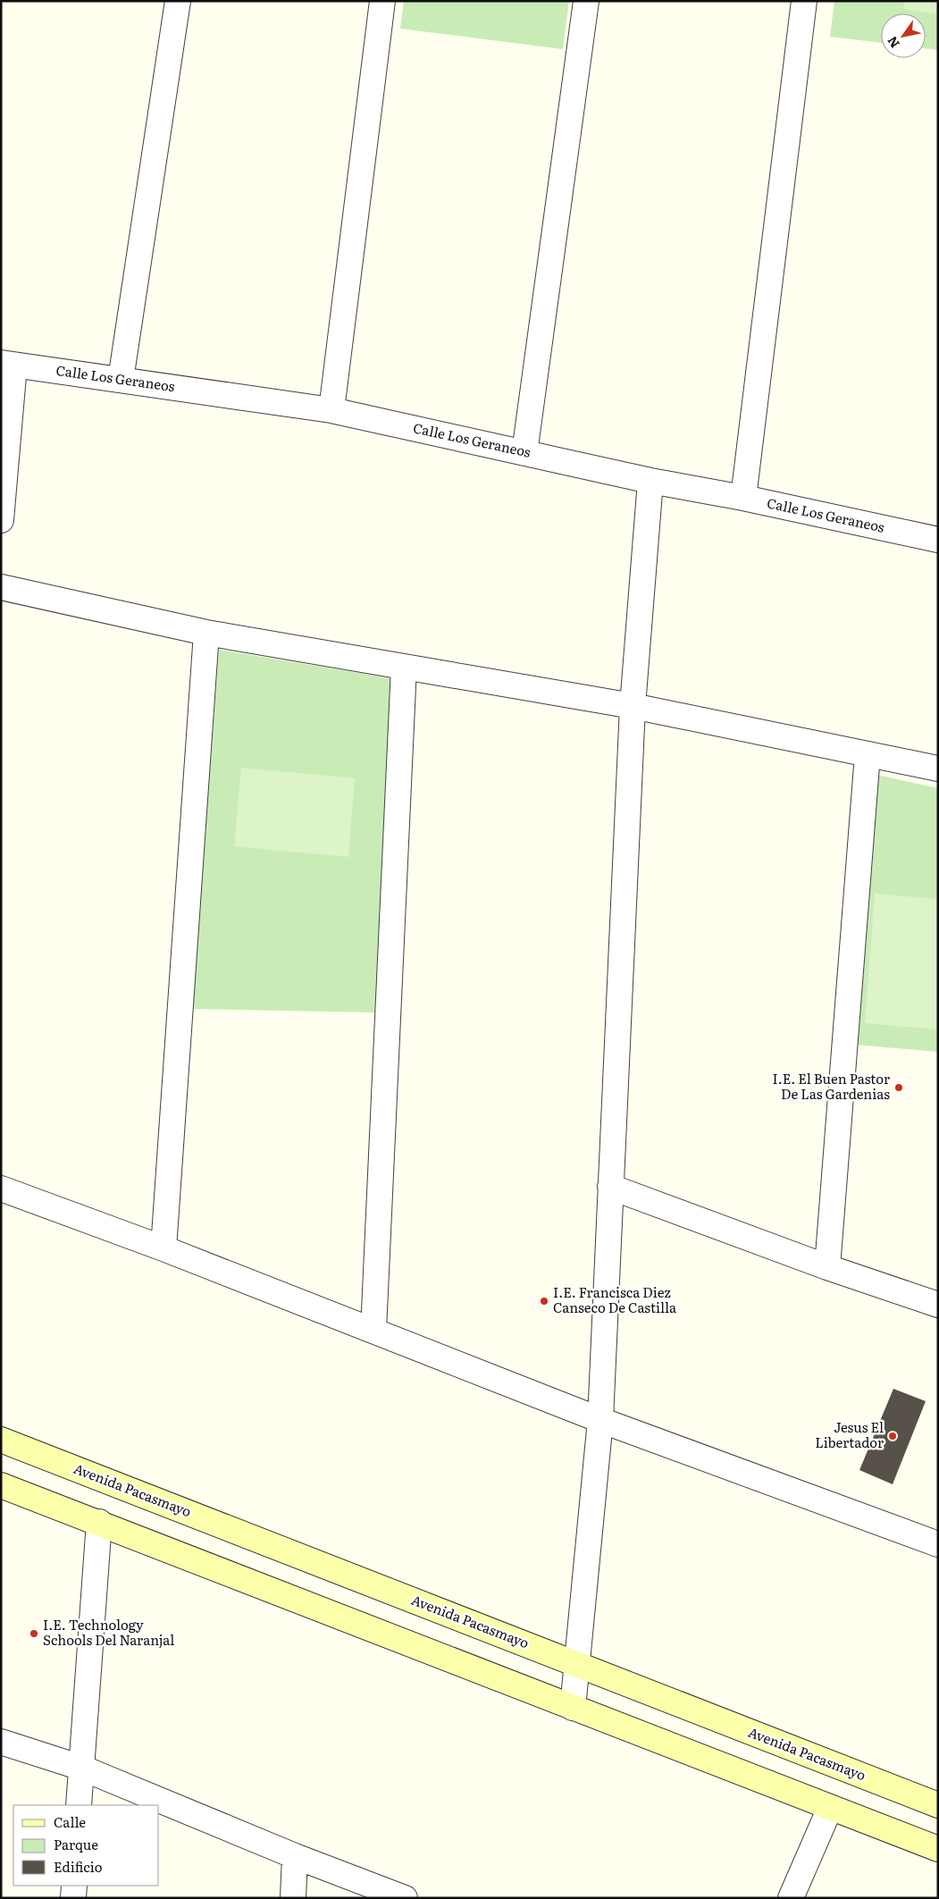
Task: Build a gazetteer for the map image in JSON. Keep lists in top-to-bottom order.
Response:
{
  "streets": {
    "main road": ["Avenida Pacasmayo"],
    "street": ["Calle Los Geraneos"]
  },
  "places": [
    "I.E. El Buen Pastor De Las Gardenias",
    "I.E. Francisca Diez Canseco De Castilla",
    "Jesus El Libertador",
    "I.E. Technology Schools Del Naranjal"
  ],
  "legend": ["Calle", "Parque", "Edificio"],
  "north": "bottom left"
}
